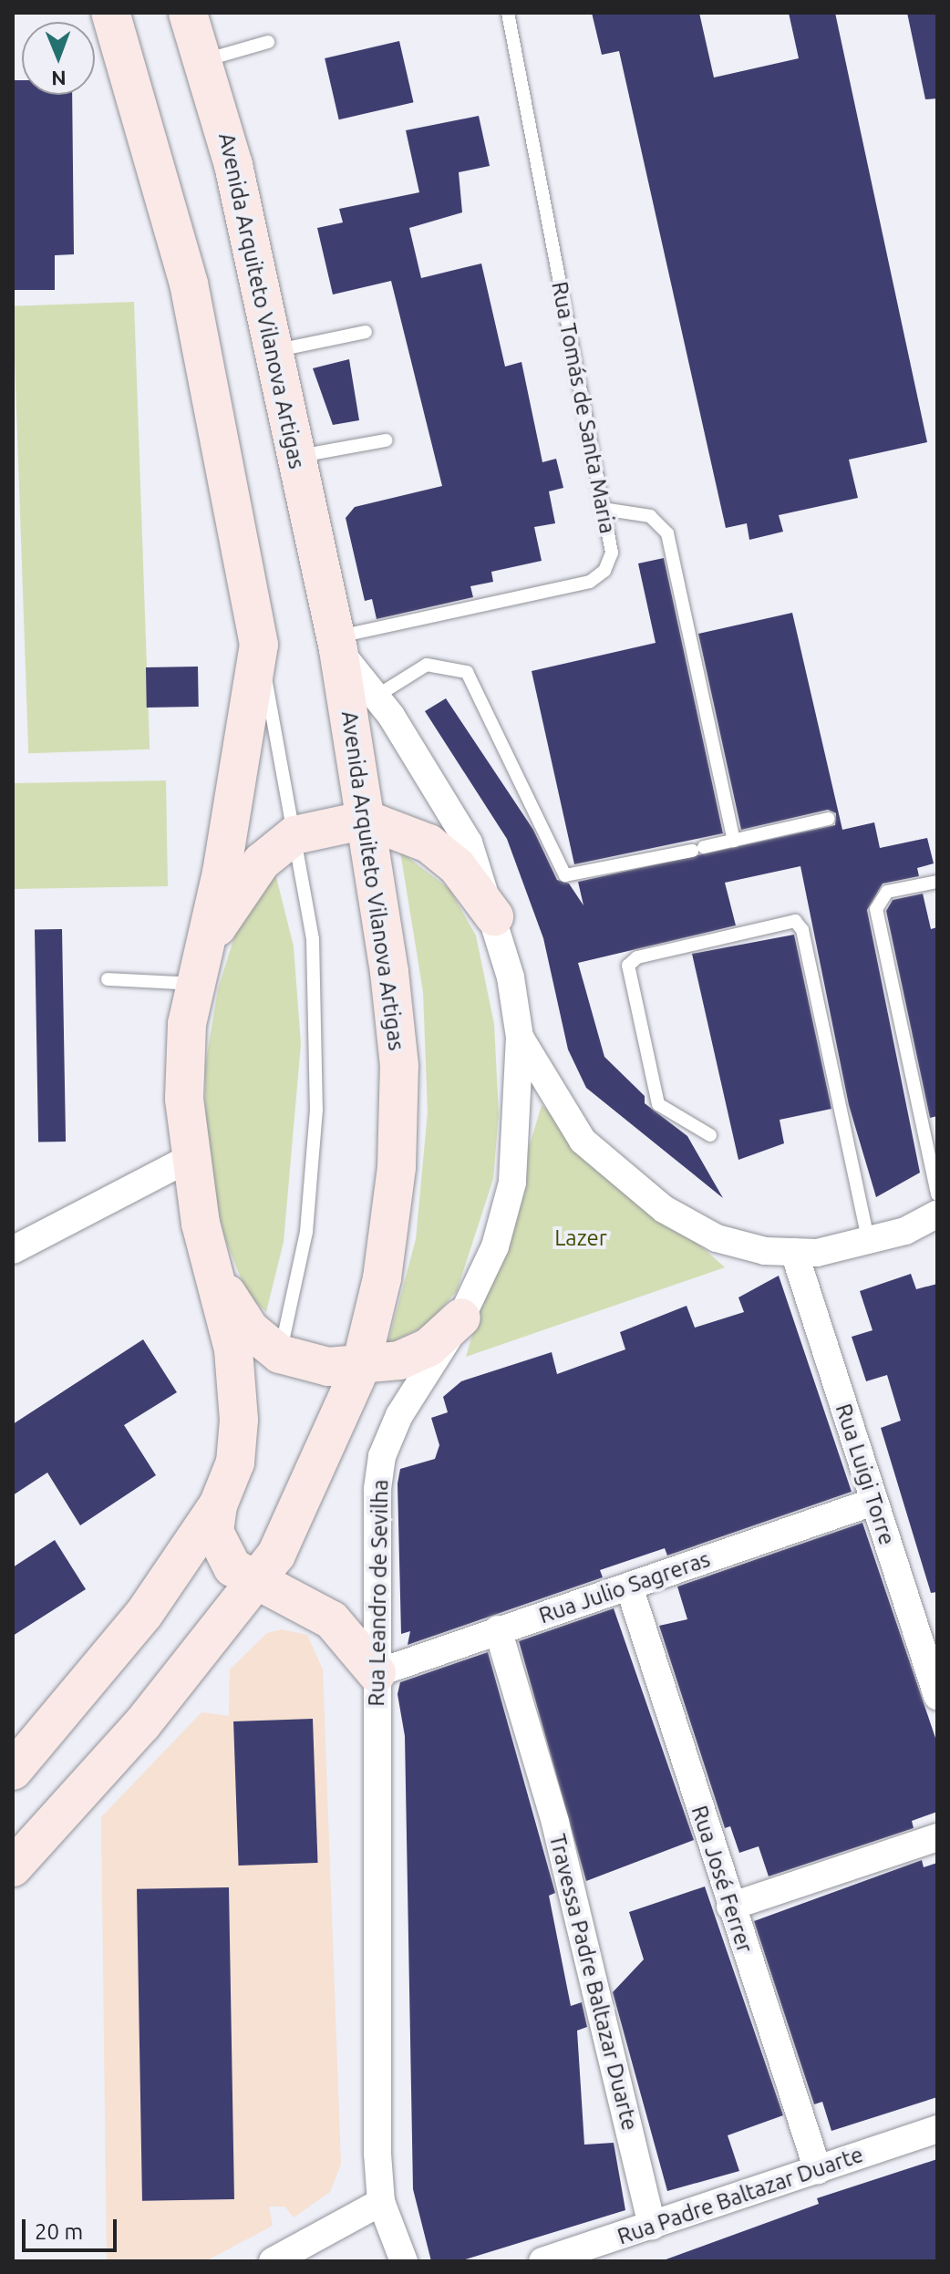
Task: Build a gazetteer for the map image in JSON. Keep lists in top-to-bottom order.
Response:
{
  "streets": {
    "main road": ["Avenida Arquiteto Vilanova Artigas"],
    "street": [
      "Rua Luigi Torre",
      "Rua Julio Sagreras",
      "Rua Leandro de Sevilha",
      "Rua José Ferrer",
      "Travessa Padre Baltazar Duarte",
      "Rua Padre Baltazar Duarte"
    ],
    "lane": ["Rua Tomás de Santa Maria"]
  },
  "crossings": [
    ["Avenida Arquiteto Vilanova Artigas", "Rua Tomás de Santa Maria"],
    ["Avenida Arquiteto Vilanova Artigas", "Rua Leandro de Sevilha"],
    ["Rua Tomás de Santa Maria", "Rua Leandro de Sevilha"],
    ["Rua Luigi Torre", "Rua Julio Sagreras"],
    ["Rua Julio Sagreras", "Rua Leandro de Sevilha"],
    ["Rua Julio Sagreras", "Rua José Ferrer"],
    ["Rua Julio Sagreras", "Travessa Padre Baltazar Duarte"],
    ["Rua José Ferrer", "Rua Padre Baltazar Duarte"],
    ["Travessa Padre Baltazar Duarte", "Rua Padre Baltazar Duarte"]
  ],
  "parks": ["Lazer"],
  "scale_bar": "20 m",
  "north": "bottom"
}
